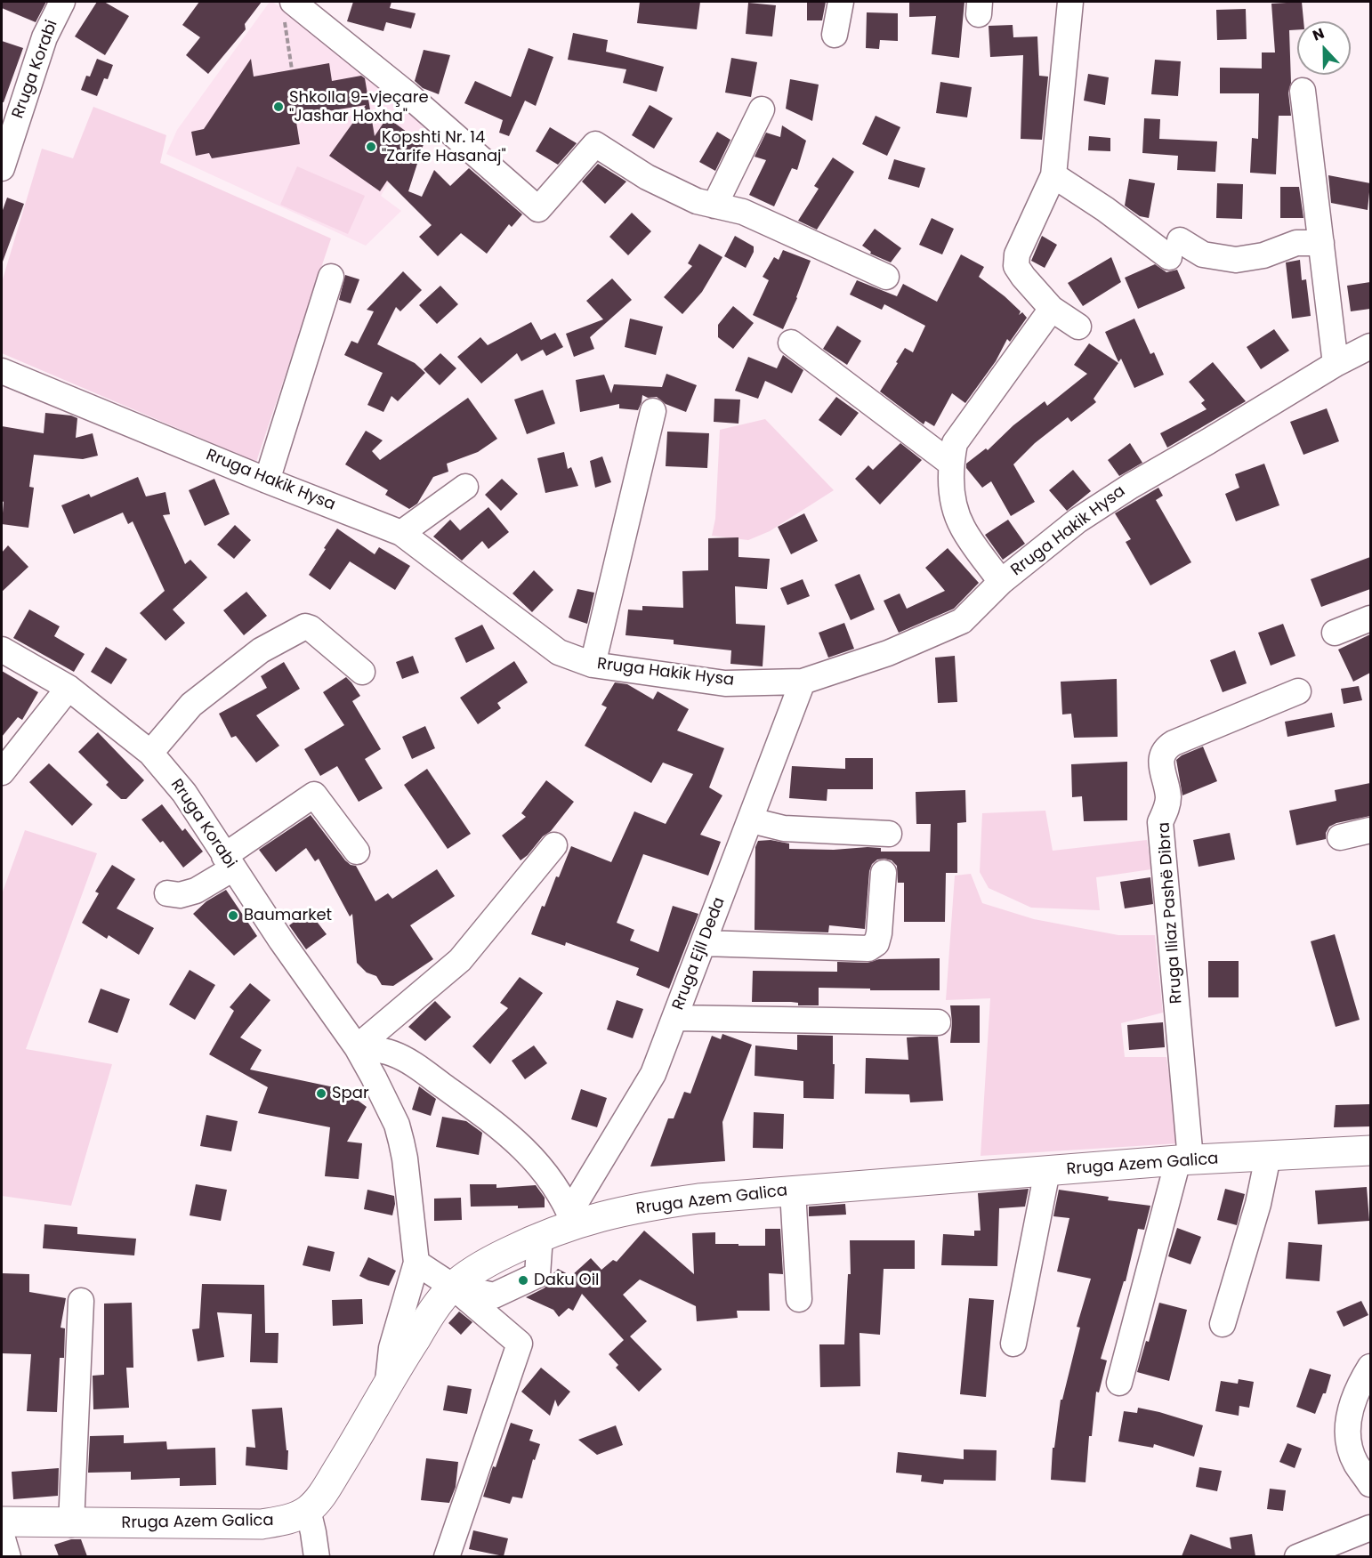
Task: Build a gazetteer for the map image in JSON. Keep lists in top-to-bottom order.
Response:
{
  "streets": {
    "main road": ["Rruga Azem Galica"],
    "street": [
      "Rruga Korabi",
      "Rruga Hakik Hysa",
      "Rruga Iliaz Pashë Dibra",
      "Rruga Ejll Deda"
    ]
  },
  "crossings": [
    ["Rruga Hakik Hysa", "Rruga Ejll Deda"],
    ["Rruga Iliaz Pashë Dibra", "Rruga Azem Galica"],
    ["Rruga Ejll Deda", "Rruga Azem Galica"]
  ],
  "places": [
    "Shkolla 9-vjeçare \"Jashar Hoxha\"",
    "Kopshti Nr. 14 \"Zarife Hasanaj\"",
    "Baumarket",
    "Spar",
    "Daku Oil"
  ],
  "north": "top"
}
